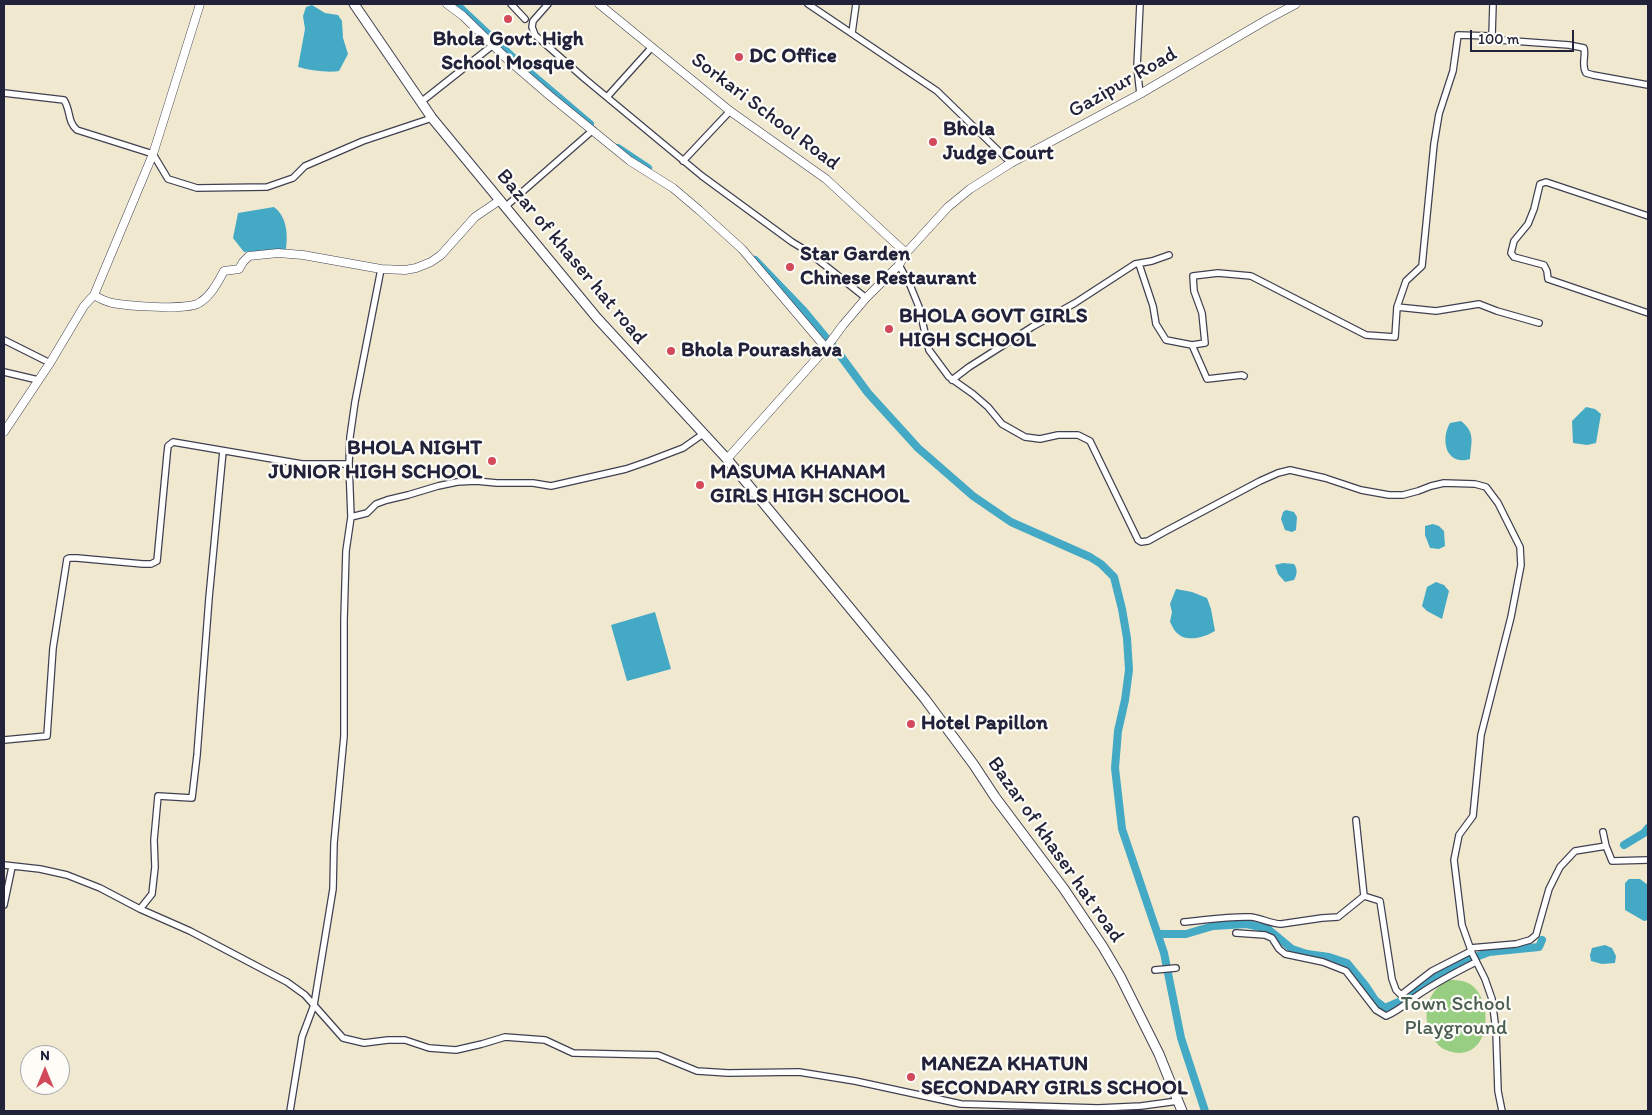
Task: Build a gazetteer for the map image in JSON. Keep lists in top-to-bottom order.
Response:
{
  "streets": {
    "main road": ["Bazar of khaser hat road"],
    "street": ["Gazipur Road", "Sorkari School Road"]
  },
  "crossings": [
    ["Gazipur Road", "Sorkari School Road"],
    ["Gazipur Road", "Bazar of khaser hat road"]
  ],
  "parks": ["Town School Playground"],
  "places": [
    "Bhola Govt. High School Mosque",
    "DC Office",
    "Bhola Judge Court",
    "Star Garden Chinese Restaurant",
    "BHOLA GOVT GIRLS HIGH SCHOOL",
    "Bhola Pourashava",
    "BHOLA NIGHT JUNIOR HIGH SCHOOL",
    "MASUMA KHANAM GIRLS HIGH SCHOOL",
    "Hotel Papillon",
    "MANEZA KHATUN SECONDARY GIRLS SCHOOL"
  ],
  "scale_bar": "100 m",
  "north": "top"
}
